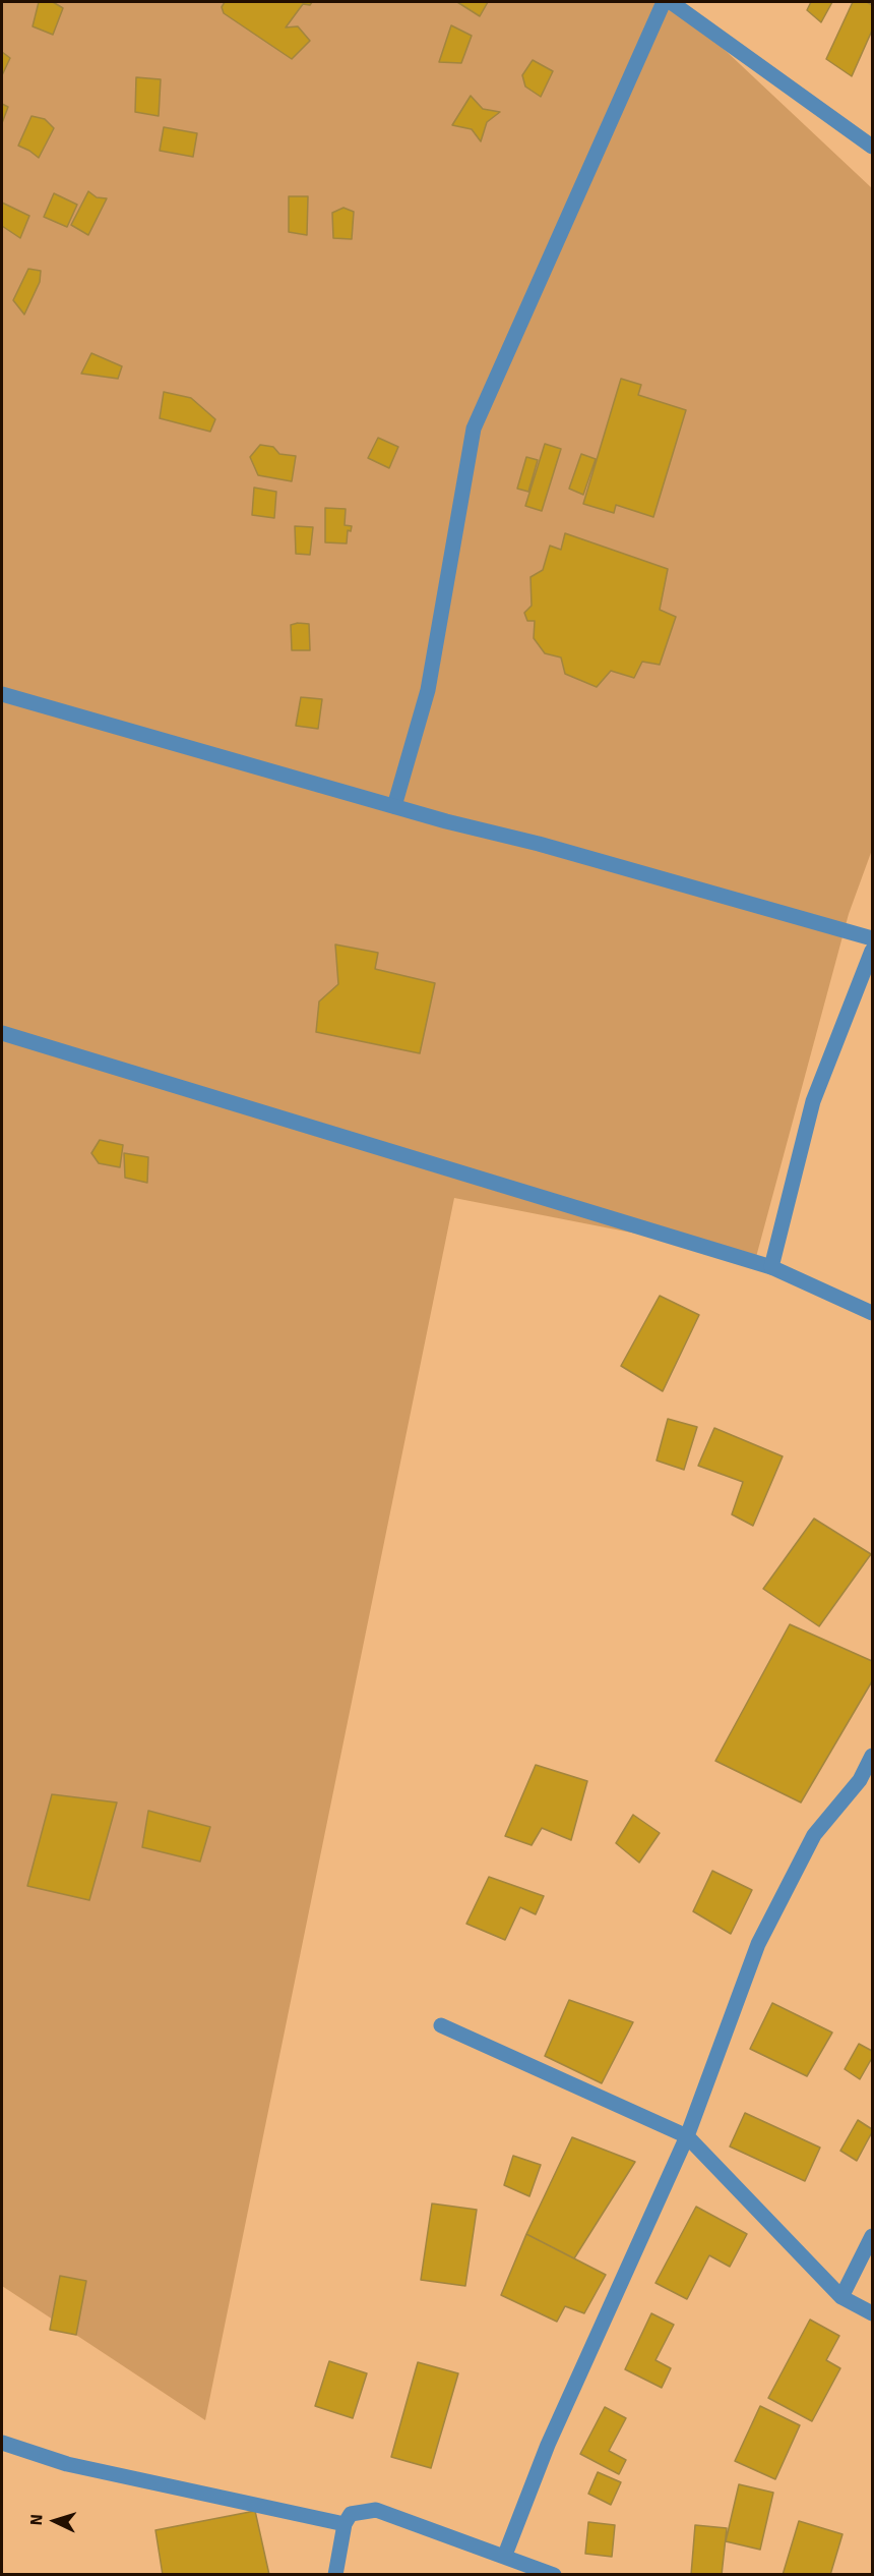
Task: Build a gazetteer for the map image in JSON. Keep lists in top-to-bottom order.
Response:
{
  "north": "left"
}
